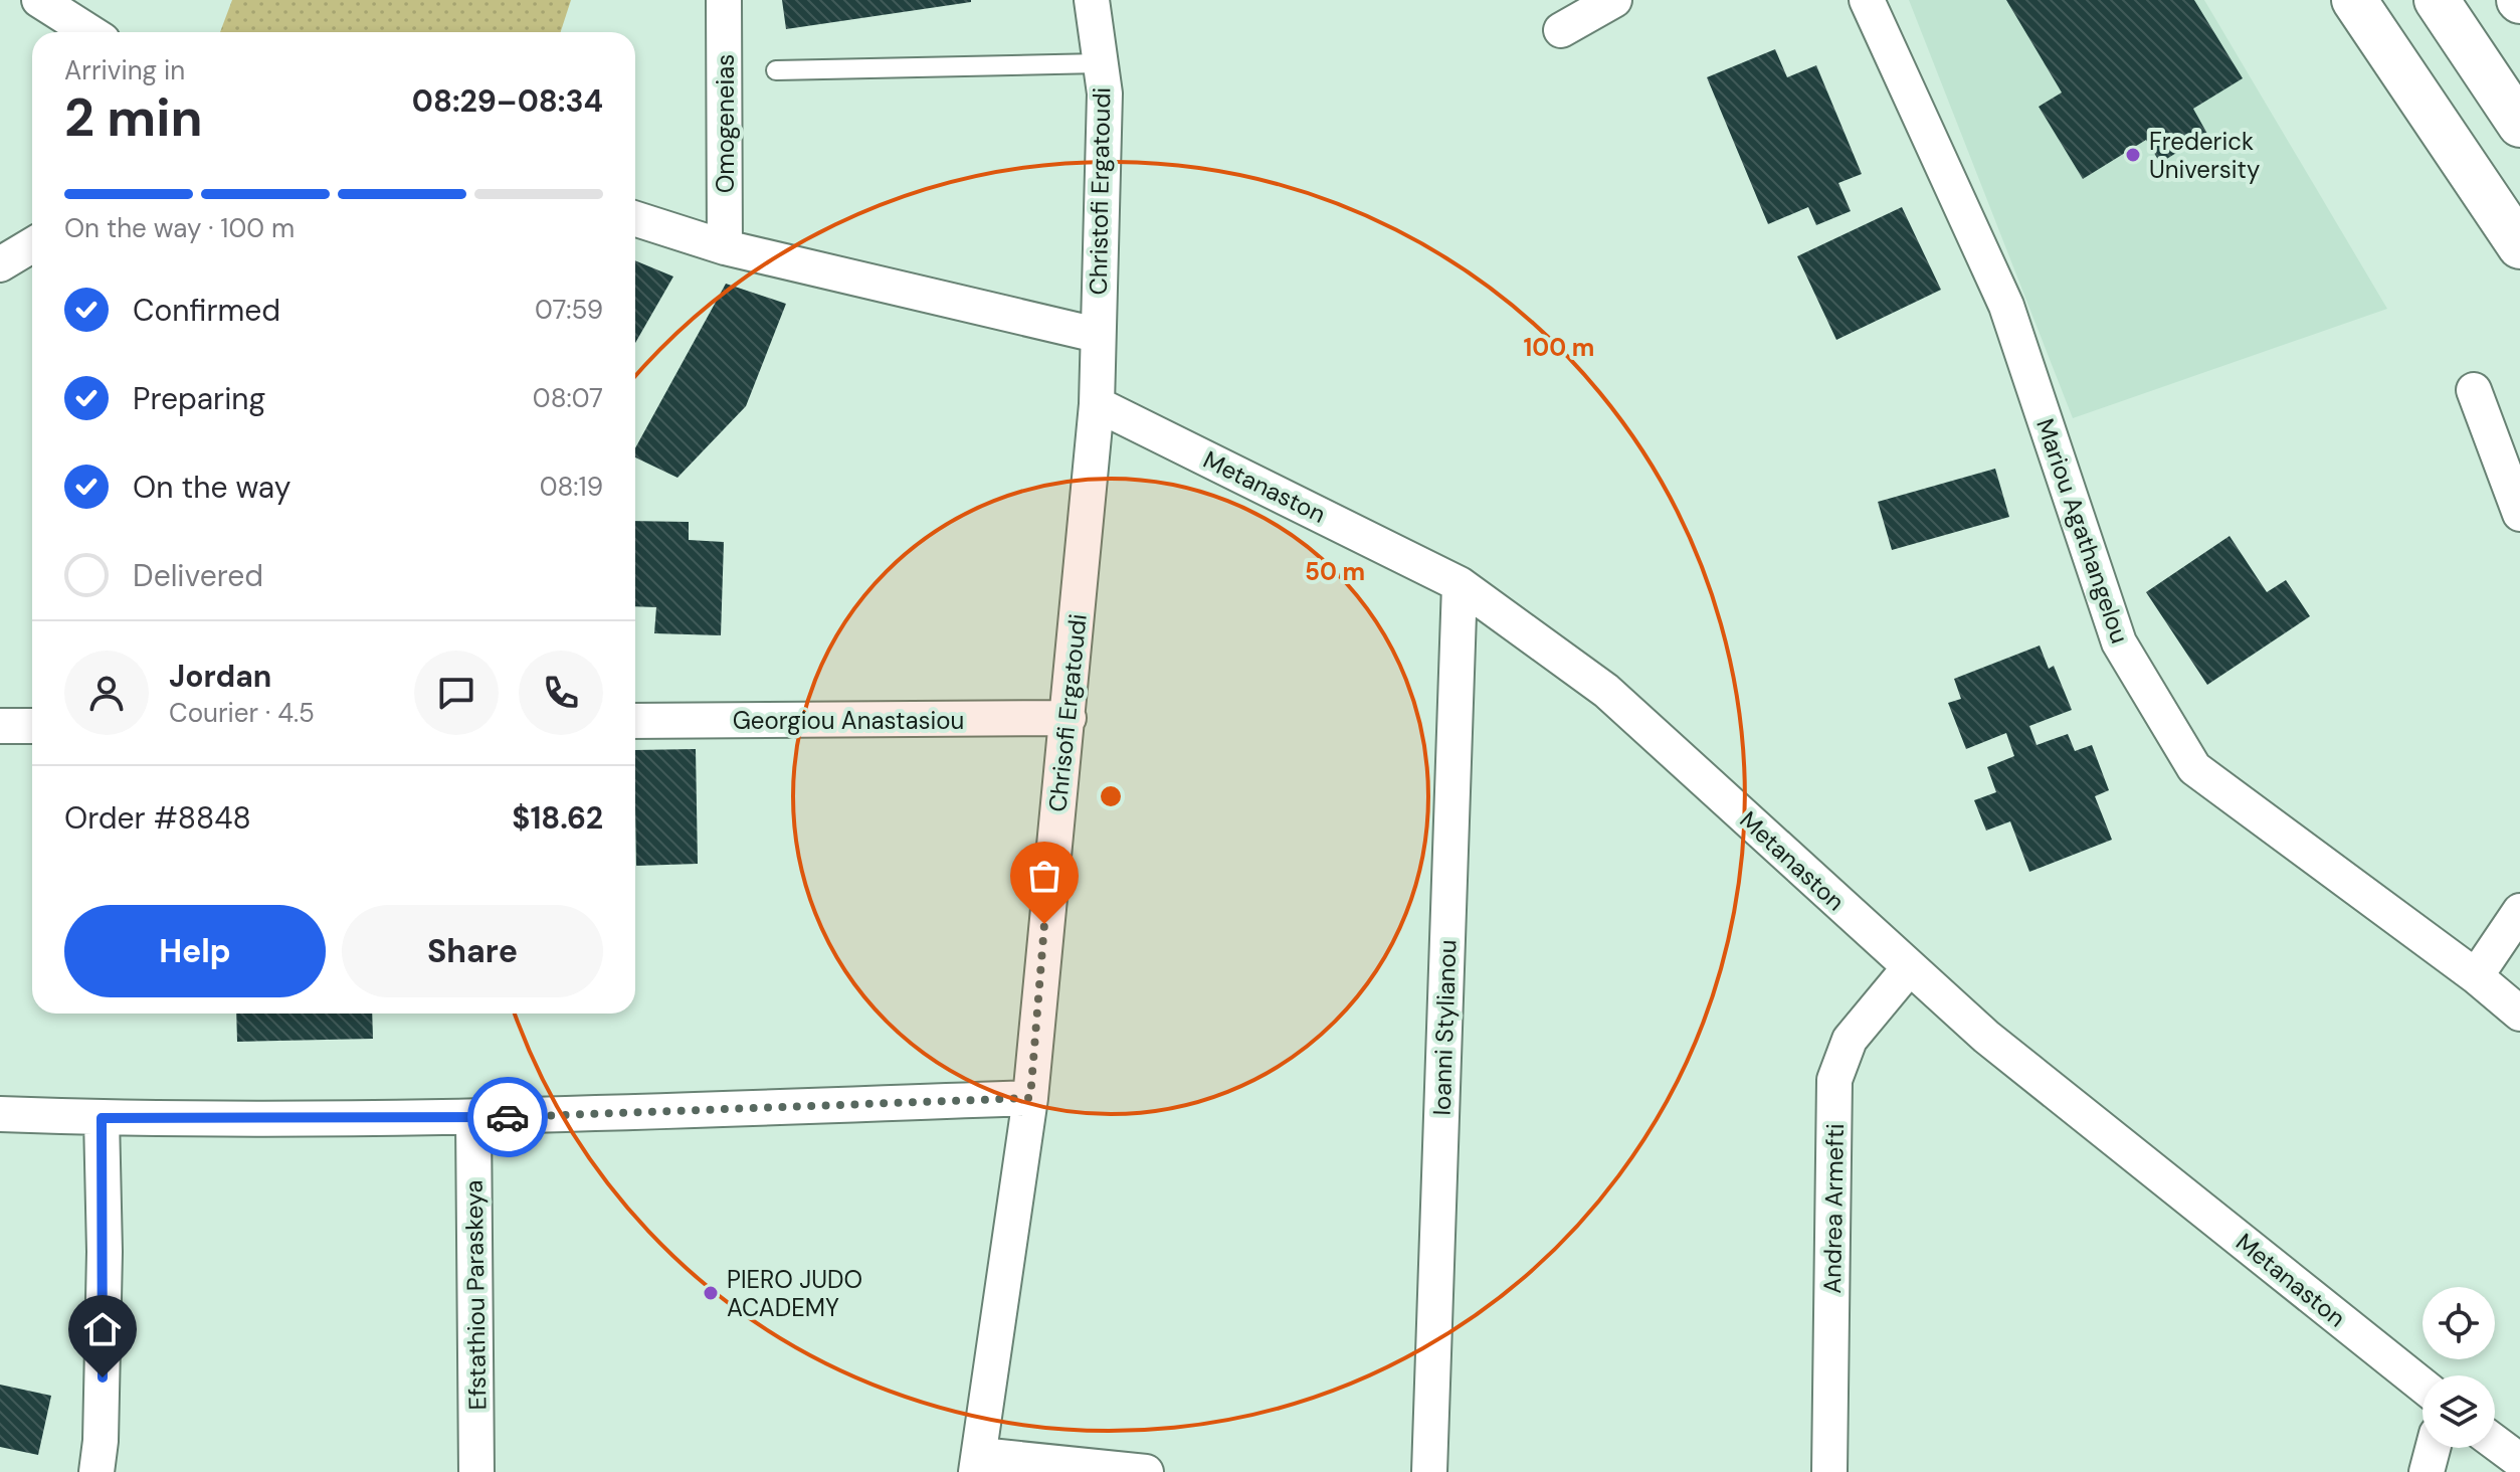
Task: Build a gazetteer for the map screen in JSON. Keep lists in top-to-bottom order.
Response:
{
  "streets": {
    "street": [
      "Omogeneias",
      "Christofi Ergatoudi",
      "Metanaston",
      "Mariou Agathangelou",
      "Chrisofi Ergatoudi",
      "Georgiou Anastasiou",
      "Ioanni Stylianou",
      "Andrea Armefti",
      "Efstathiou Paraskeya"
    ]
  },
  "crossings": [
    ["Christofi Ergatoudi", "Chrisofi Ergatoudi"],
    ["Metanaston", "Chrisofi Ergatoudi"],
    ["Metanaston", "Ioanni Stylianou"],
    ["Metanaston", "Andrea Armefti"],
    ["Chrisofi Ergatoudi", "Georgiou Anastasiou"]
  ],
  "places": ["Frederick University", "PIERO JUDO ACADEMY"],
  "page": {
    "heading": ["2 min", "Arriving in", "08:29–08:34"],
    "panel": [
      "Jordan",
      "Courier · 4.5",
      "Order #8848",
      "$18.62"
    ],
    "bar": "On the way · 100 m",
    "list": [
      ["Confirmed", "07:59"],
      ["Preparing", "08:07"],
      ["On the way", "08:19"],
      "Delivered"
    ],
    "buttons": ["Help", "Share"]
  },
  "rings": ["100 m", "50 m"]
}
